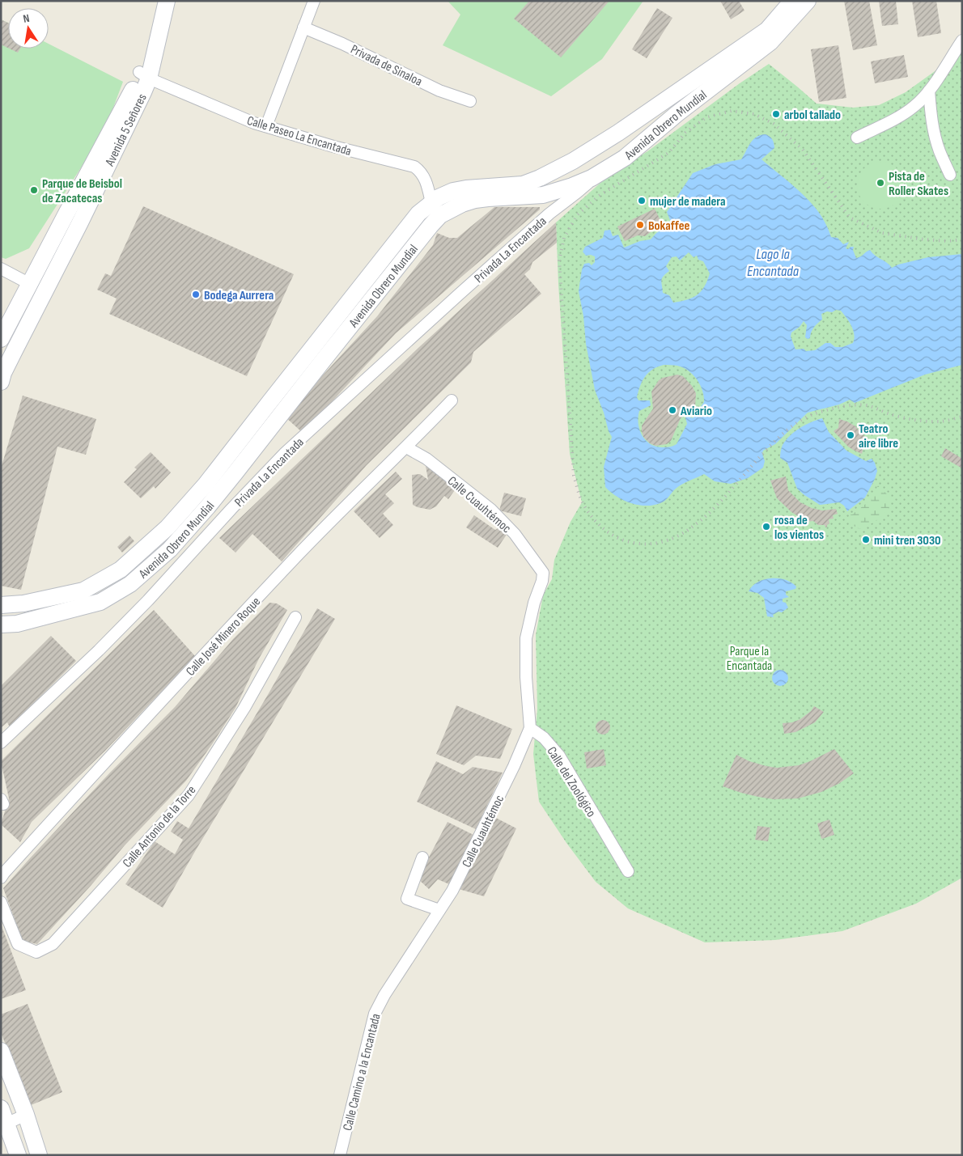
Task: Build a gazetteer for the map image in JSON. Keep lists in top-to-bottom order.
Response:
{
  "streets": {
    "main road": ["Avenida Obrero Mundial", "Avenida 5 Señores"],
    "street": [
      "Privada de Sinaloa",
      "Calle Paseo La Encantada",
      "Privada La Encantada",
      "Calle Cuauhtémoc",
      "Calle José Minero Roque",
      "Calle del Zoológico",
      "Calle Antonio de la Torre",
      "Calle Camino a la Encantada"
    ]
  },
  "crossings": [
    ["Avenida Obrero Mundial", "Calle Paseo La Encantada"],
    ["Avenida Obrero Mundial", "Privada La Encantada"],
    ["Avenida 5 Señores", "Calle Paseo La Encantada"],
    ["Calle Cuauhtémoc", "Calle José Minero Roque"],
    ["Calle Cuauhtémoc", "Calle del Zoológico"],
    ["Calle Cuauhtémoc", "Calle Camino a la Encantada"]
  ],
  "water": ["Lago la Encantada"],
  "parks": ["Parque la Encantada"],
  "places": [
    "arbol tallado",
    "Pista de Roller Skates",
    "Parque de Beisbol de Zacatecas",
    "mujer de madera",
    "Bokaffee",
    "Bodega Aurrera",
    "Aviario",
    "Teatro aire libre",
    "rosa de los vientos",
    "mini tren 3030"
  ],
  "north": "top"
}
